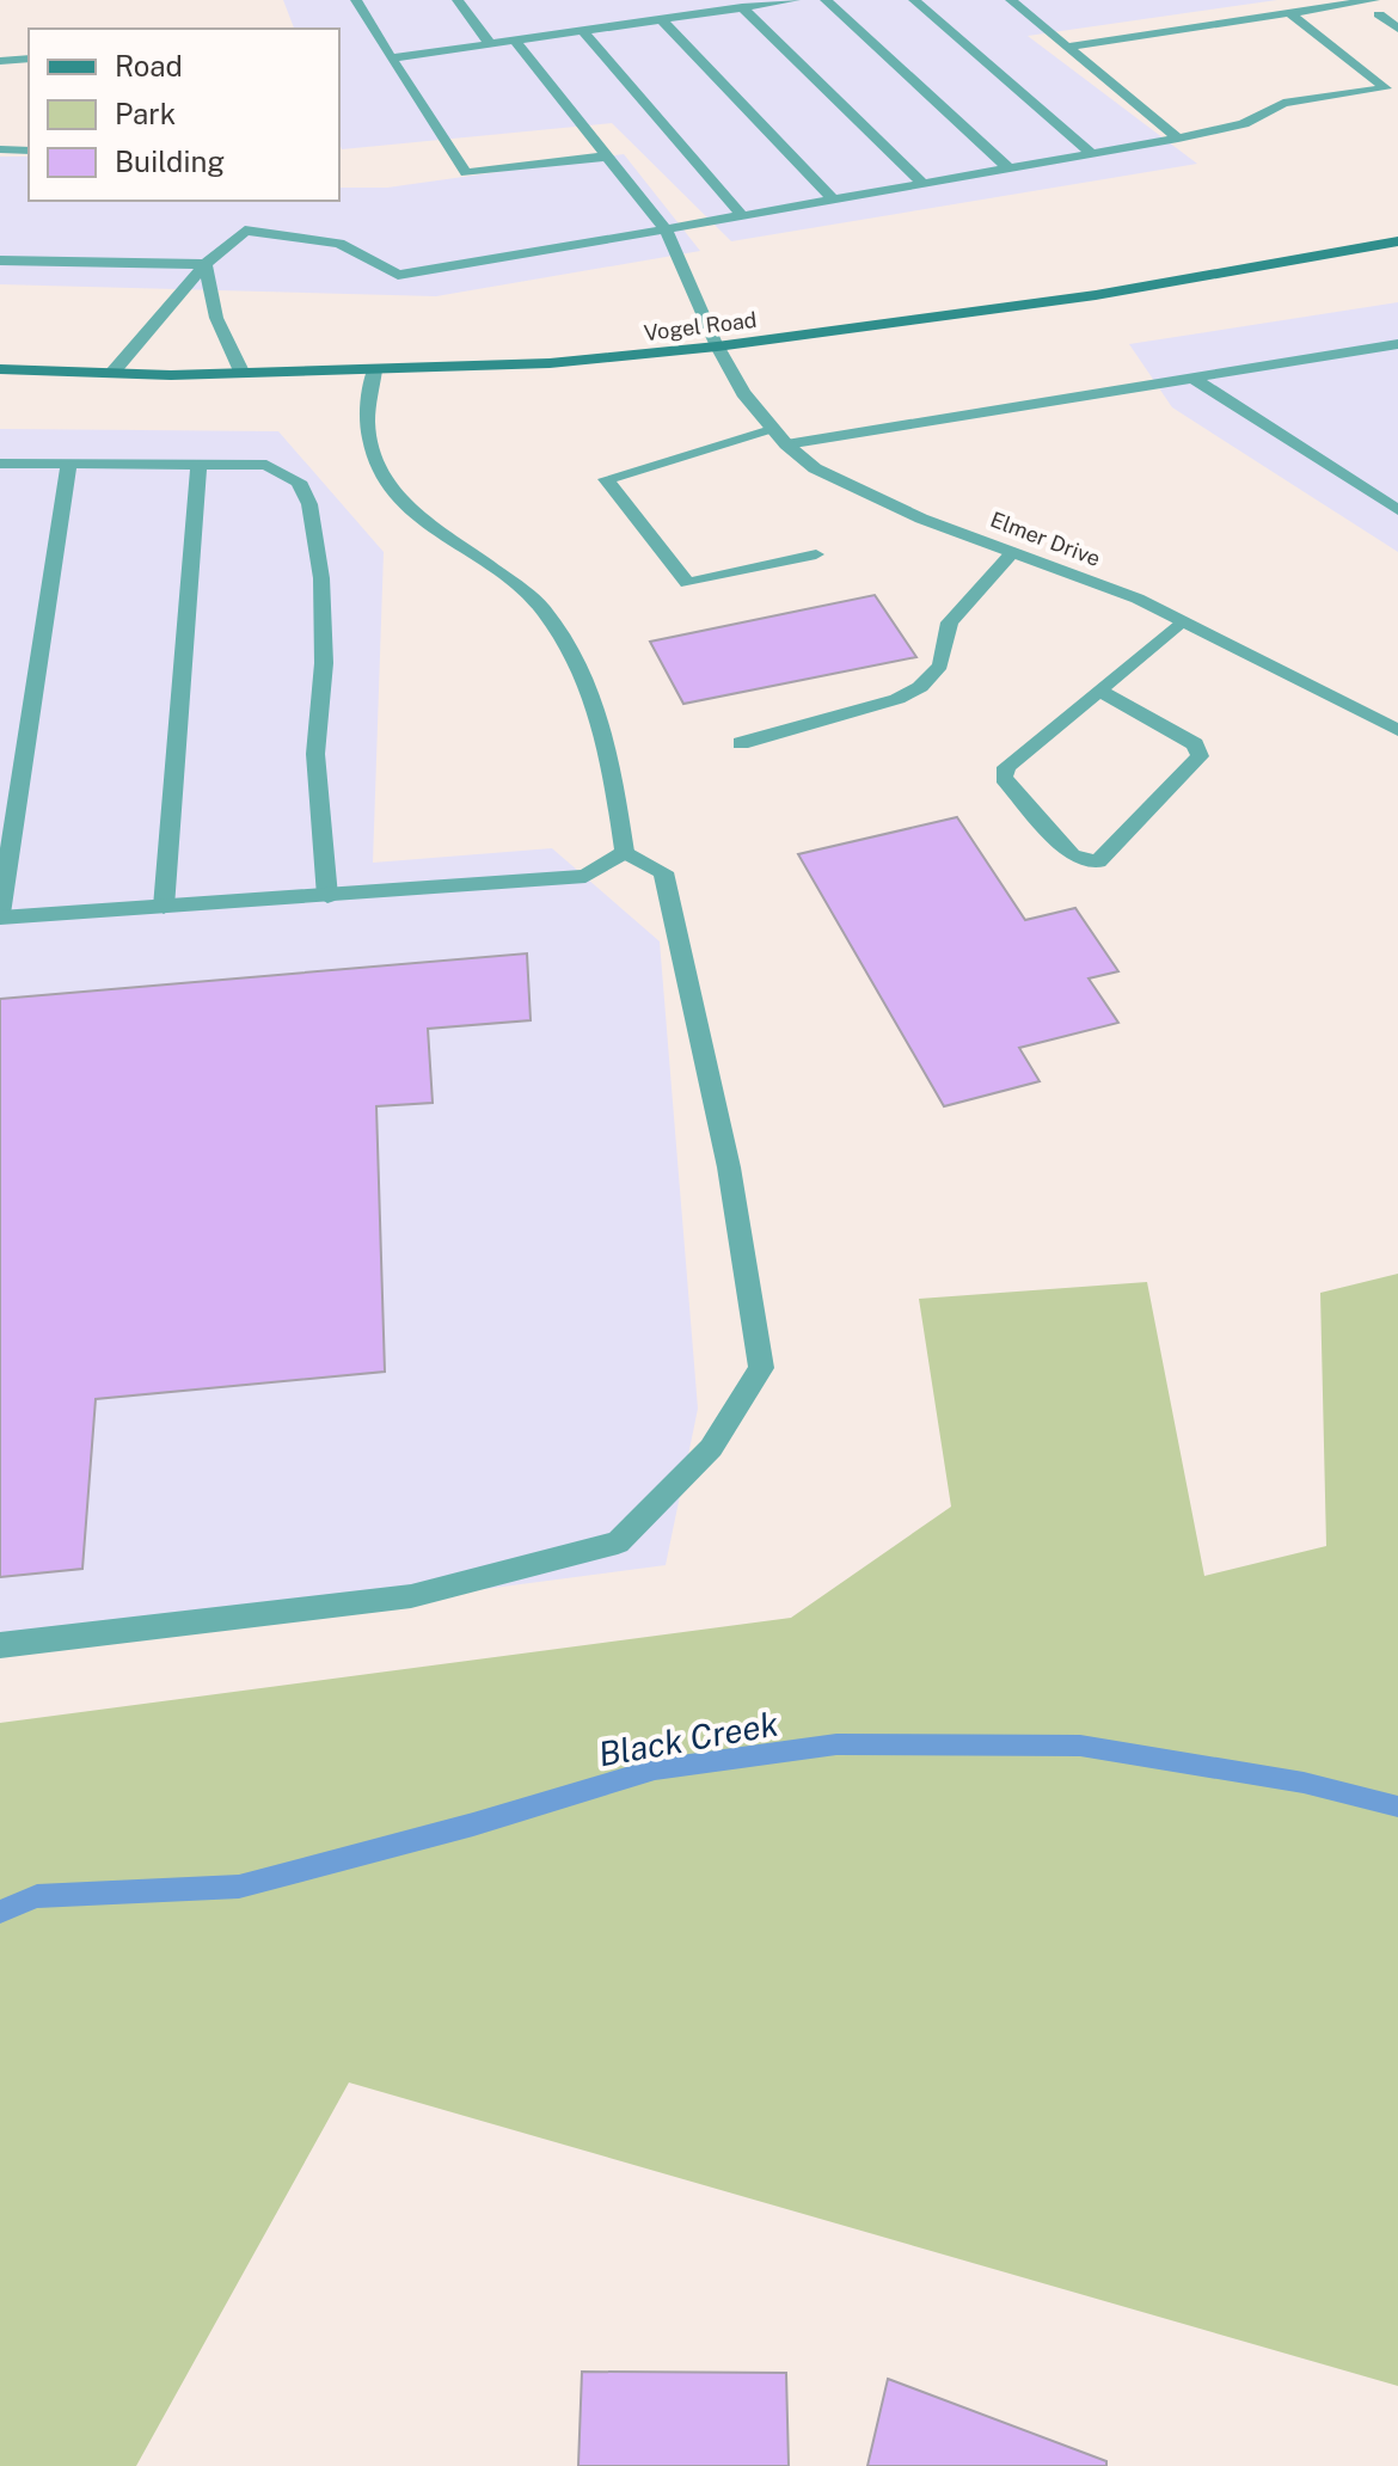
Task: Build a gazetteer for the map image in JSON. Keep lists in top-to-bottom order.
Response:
{
  "streets": {
    "main road": ["Vogel Road"],
    "street": ["Elmer Drive"]
  },
  "crossings": [
    ["Vogel Road", "Elmer Drive"]
  ],
  "water": ["Black Creek"],
  "legend": ["Road", "Park", "Building"]
}
